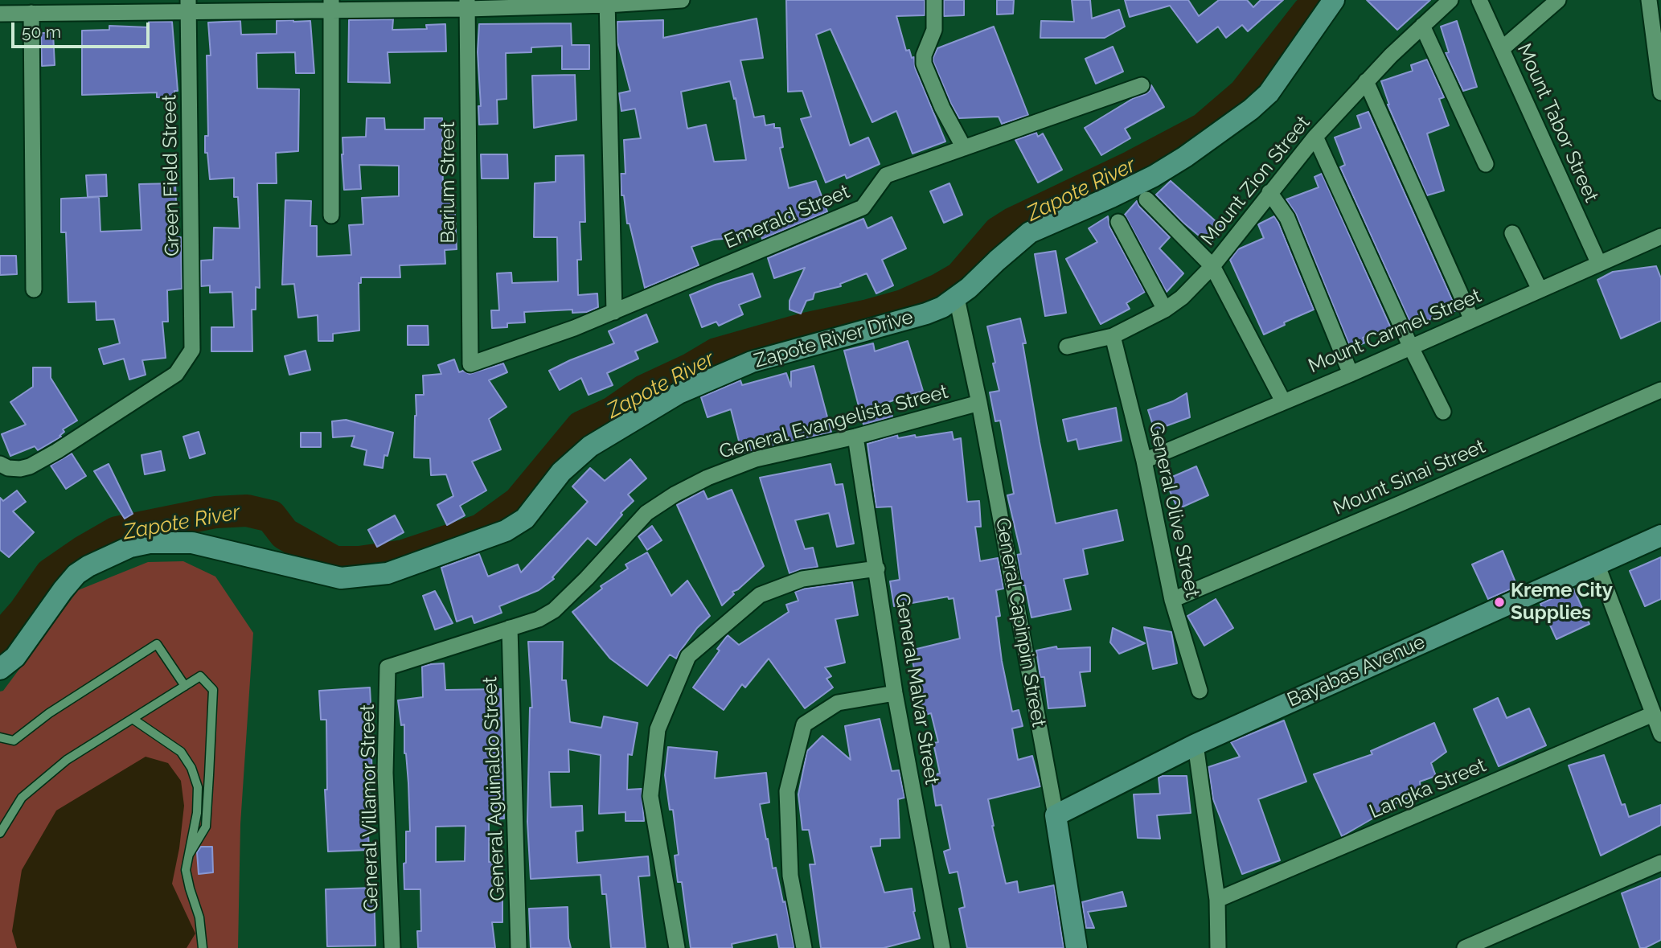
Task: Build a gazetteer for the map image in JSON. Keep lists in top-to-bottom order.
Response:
{
  "streets": {
    "street": [
      "Mount Tabor Street",
      "Green Field Street",
      "Mount Zion Street",
      "Barium Street",
      "Emerald Street",
      "Mount Carmel Street",
      "Zapote River Drive",
      "General Evangelista Street",
      "Mount Sinai Street",
      "General Olive Street",
      "General Capinpin Street",
      "Bayabas Avenue",
      "General Malvar Street",
      "General Aguinaldo Street",
      "Langka Street",
      "General Villamor Street"
    ]
  },
  "crossings": [
    ["Mount Tabor Street", "Mount Carmel Street"],
    ["Mount Zion Street", "General Olive Street"],
    ["Barium Street", "Emerald Street"],
    ["Mount Carmel Street", "General Olive Street"],
    ["Zapote River Drive", "General Capinpin Street"],
    ["General Evangelista Street", "General Capinpin Street"],
    ["General Evangelista Street", "General Malvar Street"],
    ["General Evangelista Street", "General Aguinaldo Street"],
    ["General Evangelista Street", "General Villamor Street"],
    ["Mount Sinai Street", "General Olive Street"],
    ["General Capinpin Street", "Bayabas Avenue"]
  ],
  "water": ["Zapote River"],
  "places": ["Kreme City Supplies"],
  "scale_bar": "50 m"
}
